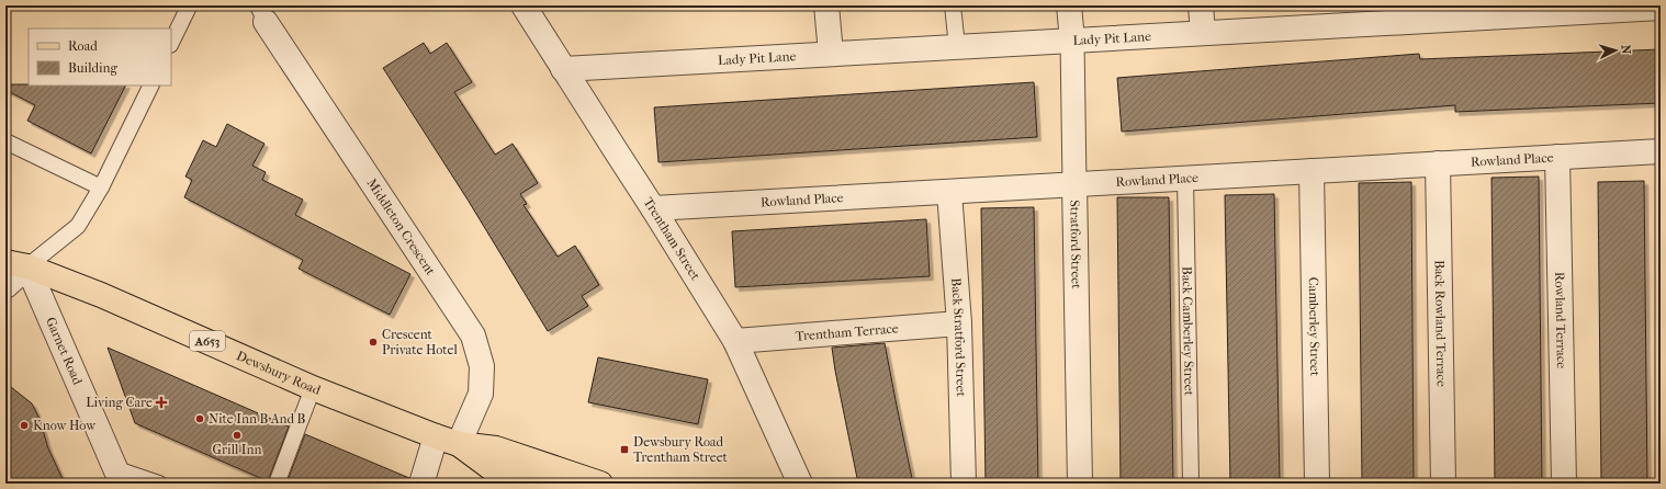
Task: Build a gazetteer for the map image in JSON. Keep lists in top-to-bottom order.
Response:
{
  "streets": {
    "main road": ["A653", "Dewsbury Road"],
    "street": [
      "Lady Pit Lane",
      "Rowland Place",
      "Middleton Crescent",
      "Trentham Street",
      "Stratford Street",
      "Rowland Terrace",
      "Back Rowland Terrace",
      "Camberley Street",
      "Trentham Terrace",
      "Back Stratford Street",
      "Garnet Road"
    ],
    "lane": ["Back Camberley Street"]
  },
  "crossings": [
    ["Lady Pit Lane", "Trentham Street"],
    ["Lady Pit Lane", "Stratford Street"],
    ["Rowland Place", "Trentham Street"],
    ["Rowland Place", "Stratford Street"],
    ["Rowland Place", "Rowland Terrace"],
    ["Rowland Place", "Back Rowland Terrace"],
    ["Rowland Place", "Camberley Street"],
    ["Rowland Place", "Back Camberley Street"],
    ["Rowland Place", "Back Stratford Street"],
    ["Middleton Crescent", "Dewsbury Road"],
    ["Trentham Street", "Trentham Terrace"],
    ["Trentham Terrace", "Back Stratford Street"],
    ["Garnet Road", "Dewsbury Road"]
  ],
  "places": {
    "other": [
      "Crescent Private Hotel",
      "Nite Inn B And B",
      "Know How",
      "Grill Inn"
    ],
    "health": ["Living Care"],
    "transit": ["Dewsbury Road Trentham Street"]
  },
  "legend": ["Road", "Building"],
  "north": "right"
}
